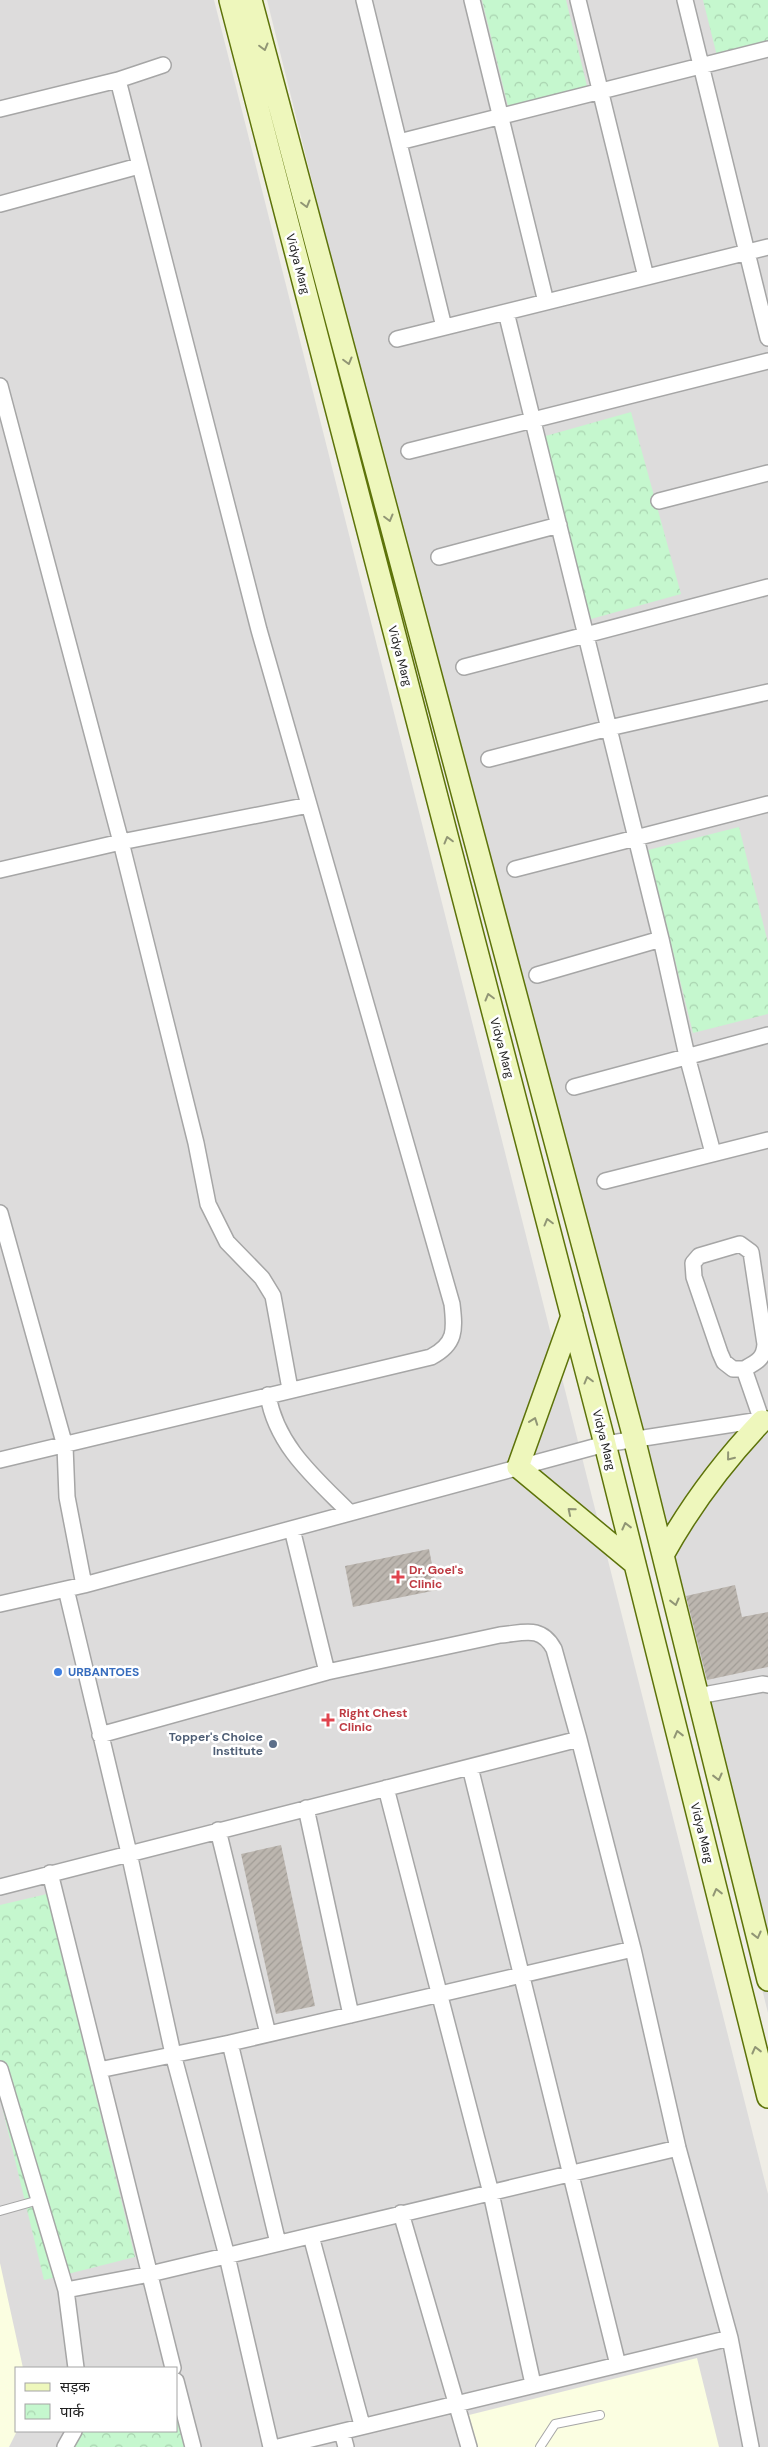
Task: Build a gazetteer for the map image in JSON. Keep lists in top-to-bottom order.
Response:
{
  "streets": {
    "main road": ["Vidya Marg"]
  },
  "places": {
    "health": ["Dr. Goel's Clinic", "Right Chest Clinic"],
    "other": ["URBANTOES", "Topper's Choice Institute"]
  },
  "legend": ["सड़क", "पार्क"]
}
